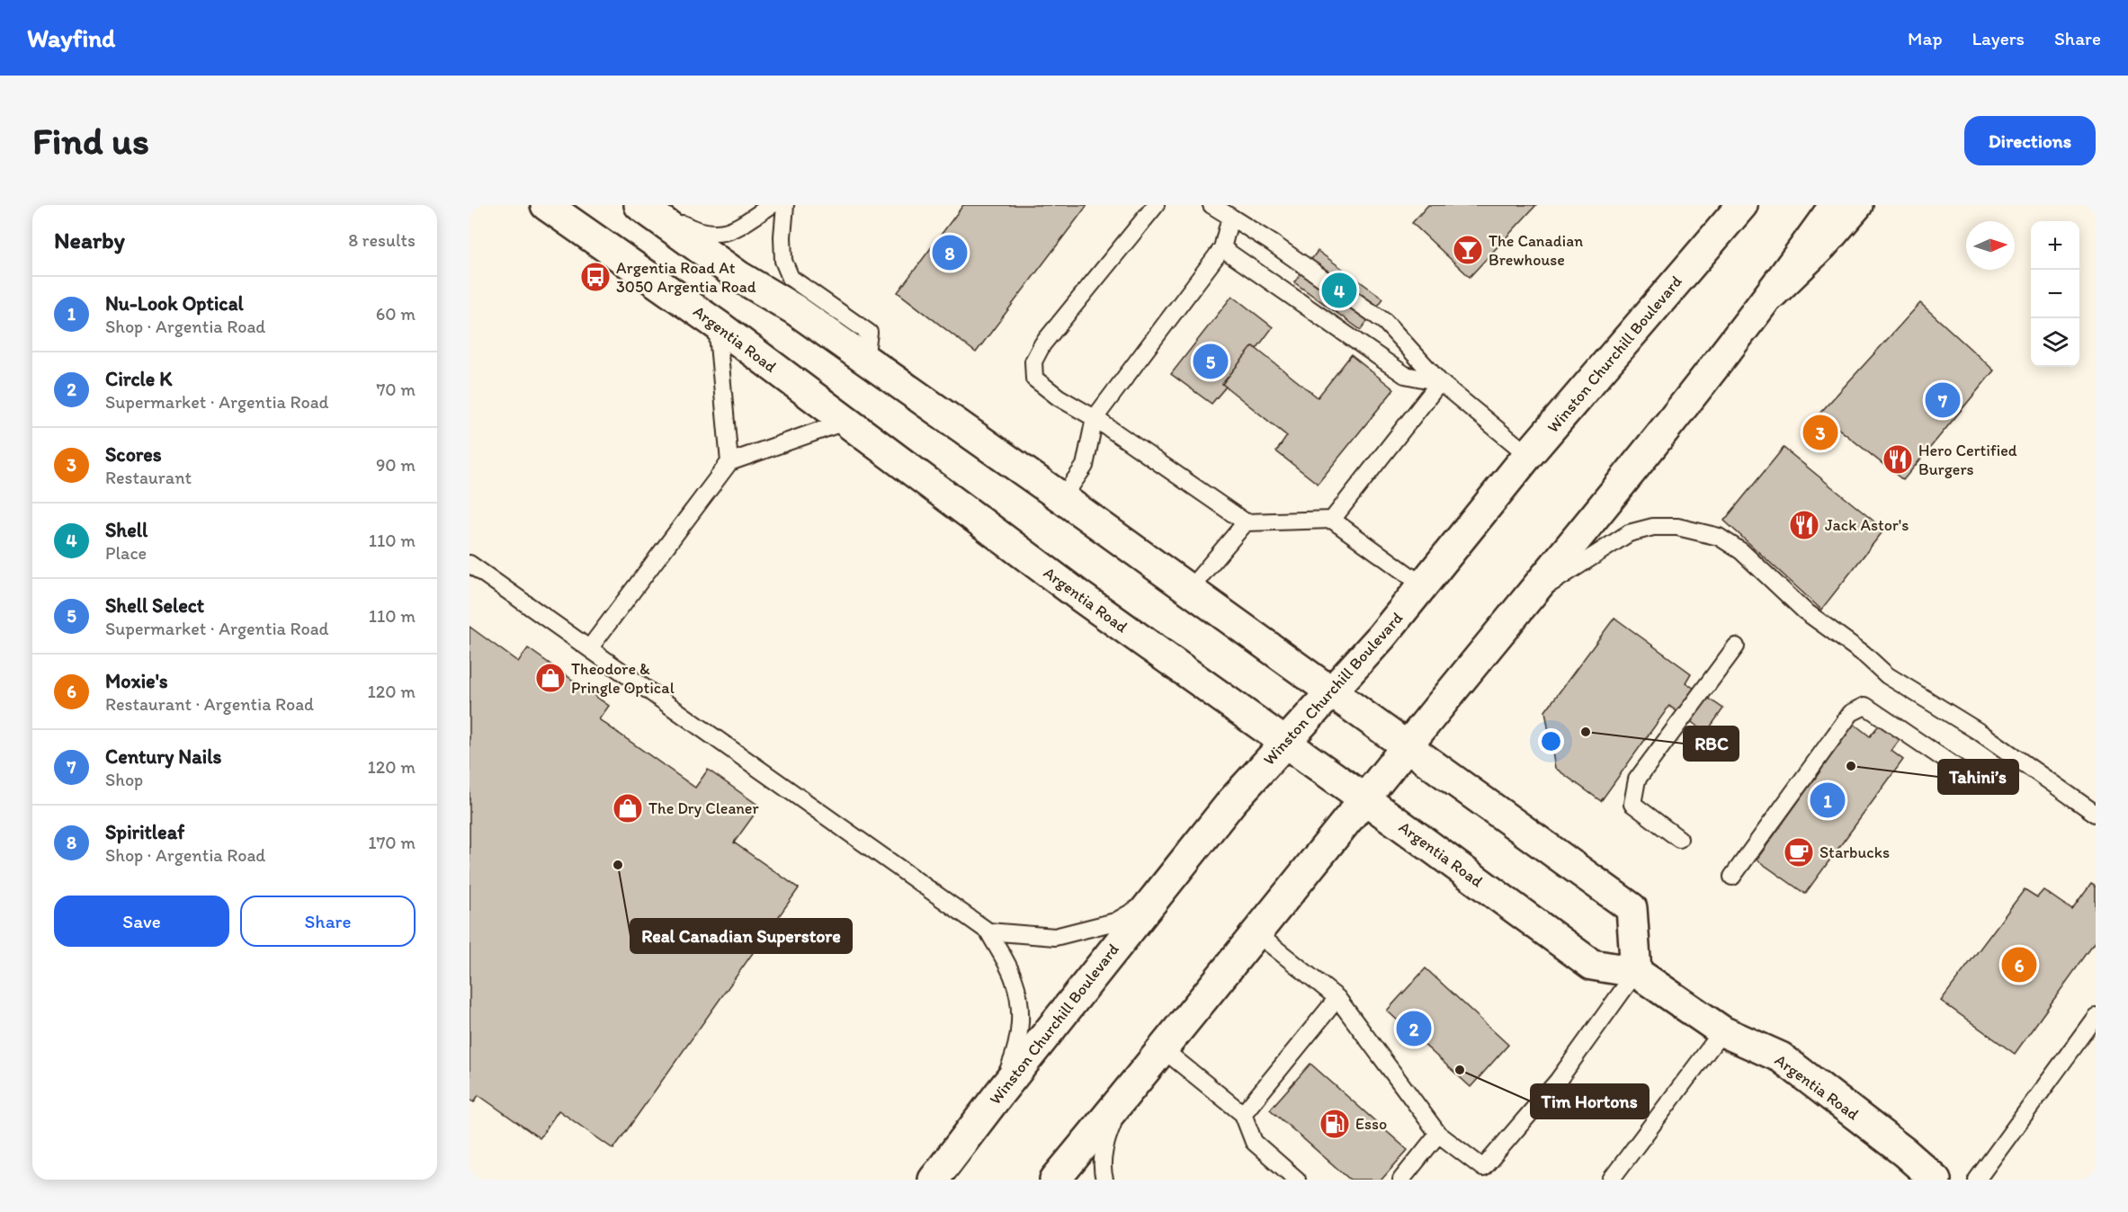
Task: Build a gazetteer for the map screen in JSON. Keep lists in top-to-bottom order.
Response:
{
  "streets": {
    "main road": ["Argentia Road", "Winston Churchill Boulevard"]
  },
  "crossings": [
    ["Argentia Road", "Winston Churchill Boulevard"]
  ],
  "places": {
    "bar": ["The Canadian Brewhouse"],
    "bus stop": ["Argentia Road At 3050 Argentia Road"],
    "restaurant": ["Hero Certified Burgers", "Jack Astor's"],
    "shop": ["Theodore & Pringle Optical", "The Dry Cleaner"],
    "other": [
      "RBC",
      "Tahini’s",
      "Real Canadian Superstore",
      "Tim Hortons"
    ],
    "cafe": ["Starbucks"],
    "fuel station": ["Esso"]
  },
  "north": "right",
  "page": {
    "header": "Wayfind",
    "nav": ["Map", "Layers", "Share"],
    "buttons": [
      "Directions",
      ["Save", "Share"]
    ],
    "title": "Find us",
    "heading": ["Nearby", "8 results"],
    "map_buttons": ["+", "−"],
    "pins": [
      "8",
      "4",
      "5",
      "7",
      "3",
      "1",
      "6",
      "2"
    ],
    "list": [
      {
        "mark": "1",
        "name": "Nu-Look Optical",
        "note": "Shop · Argentia Road",
        "value": "60 m"
      },
      {
        "mark": "2",
        "name": "Circle K",
        "note": "Supermarket · Argentia Road",
        "value": "70 m"
      },
      {
        "mark": "3",
        "name": "Scores",
        "note": "Restaurant",
        "value": "90 m"
      },
      {
        "mark": "4",
        "name": "Shell",
        "note": "Place",
        "value": "110 m"
      },
      {
        "mark": "5",
        "name": "Shell Select",
        "note": "Supermarket · Argentia Road",
        "value": "110 m"
      },
      {
        "mark": "6",
        "name": "Moxie's",
        "note": "Restaurant · Argentia Road",
        "value": "120 m"
      },
      {
        "mark": "7",
        "name": "Century Nails",
        "note": "Shop",
        "value": "120 m"
      },
      {
        "mark": "8",
        "name": "Spiritleaf",
        "note": "Shop · Argentia Road",
        "value": "170 m"
      }
    ]
  }
}
